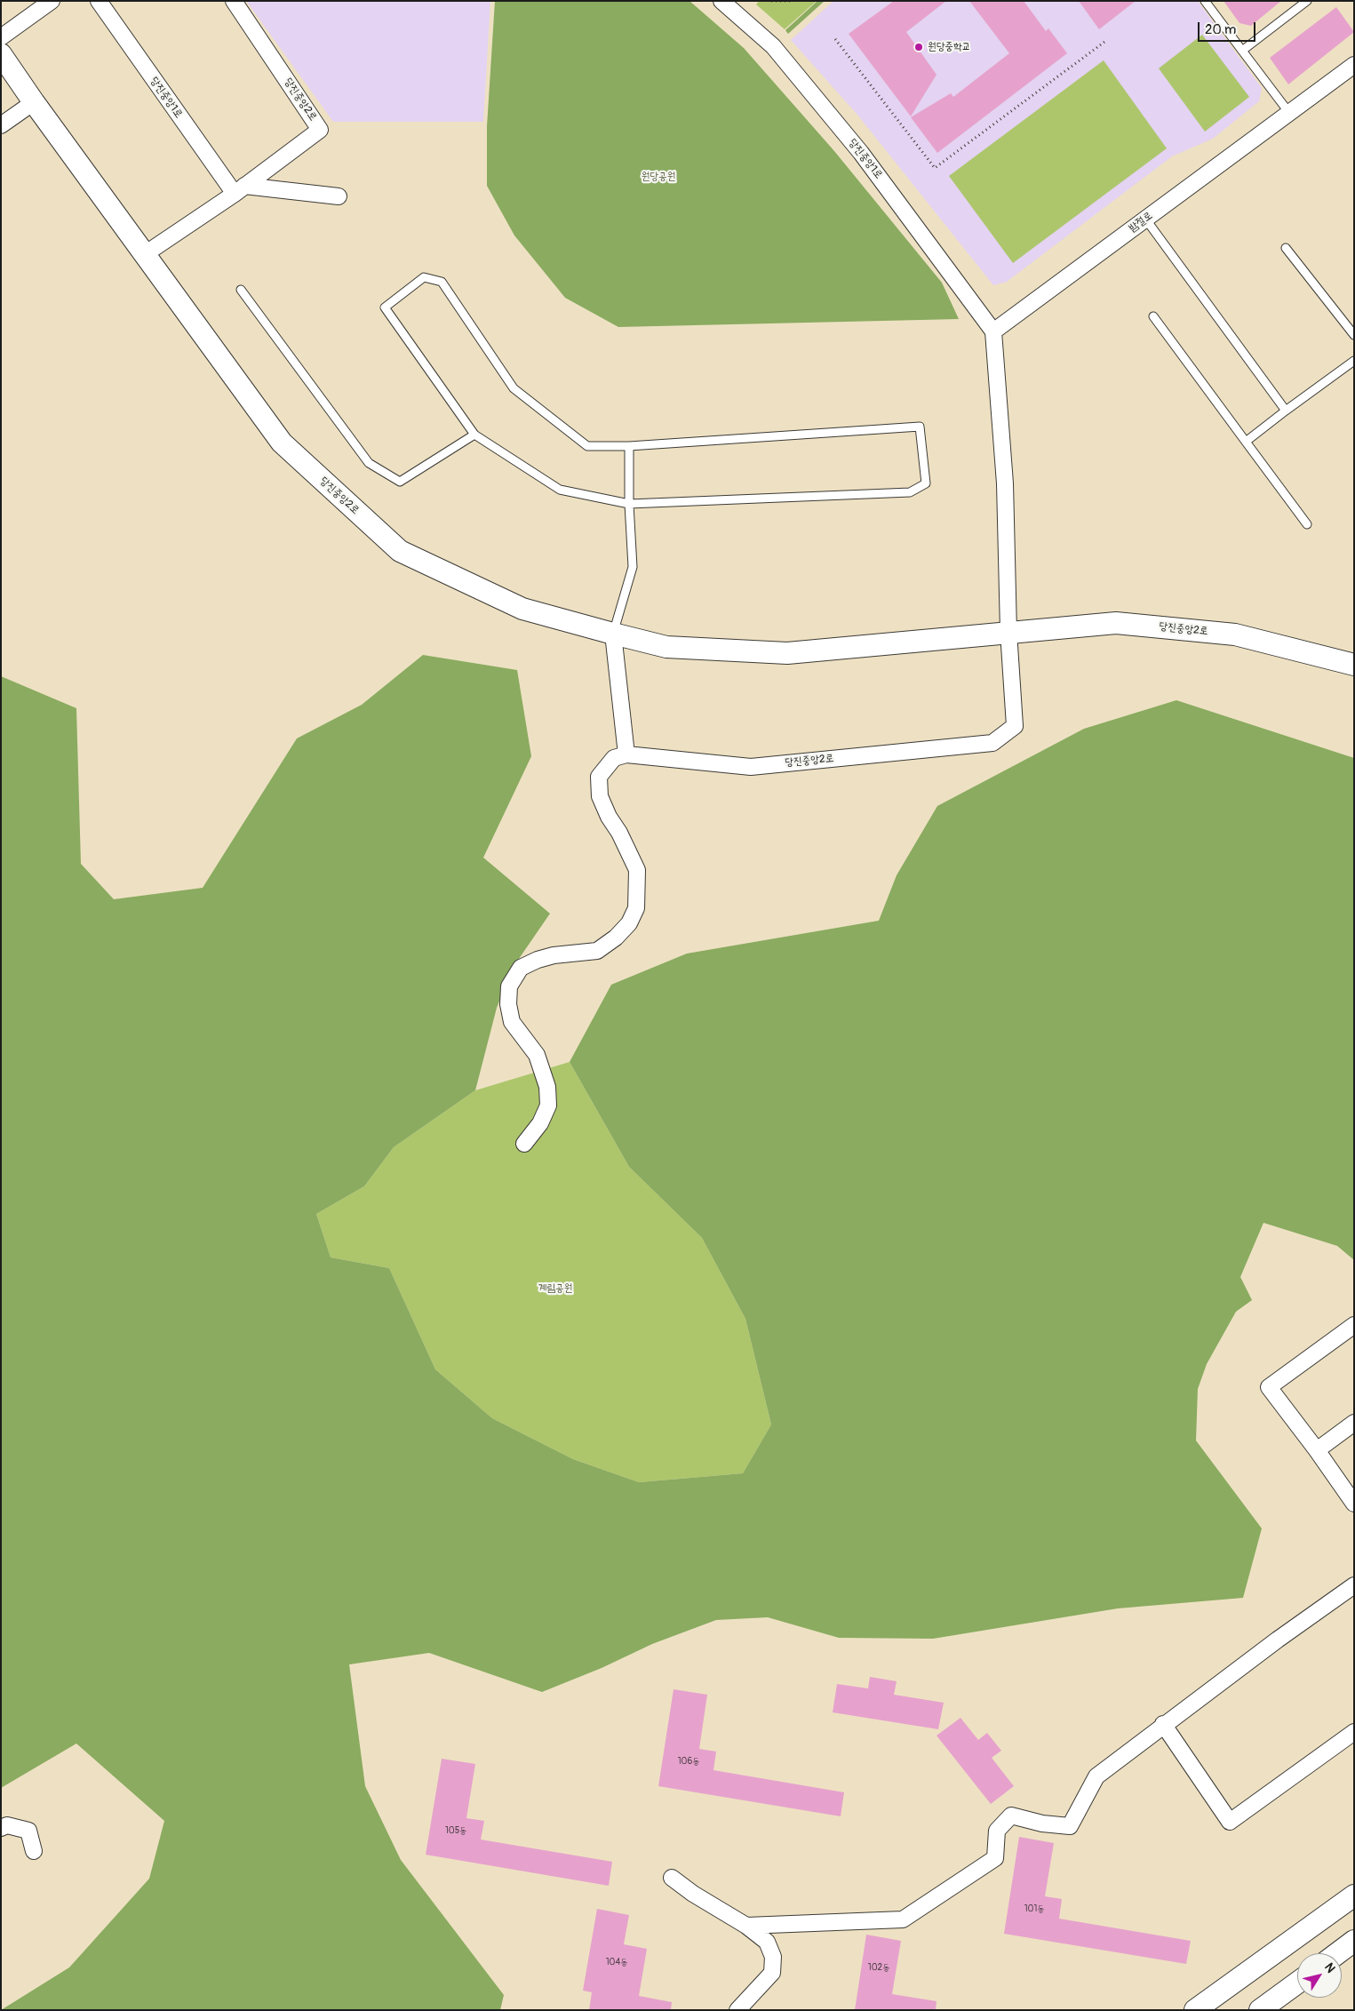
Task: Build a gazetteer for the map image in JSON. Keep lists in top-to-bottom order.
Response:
{
  "streets": {
    "street": ["당진중앙1로", "당진중앙2로", "밤절로"]
  },
  "crossings": [
    ["당진중앙1로", "당진중앙2로"],
    ["당진중앙1로", "밤절로"]
  ],
  "parks": ["원당공원", "계림공원"],
  "places": ["원당중학교"],
  "house_numbers": [
    "106동",
    "105동",
    "101동",
    "104동",
    "102동"
  ],
  "scale_bar": "20 m",
  "north": "top right"
}
